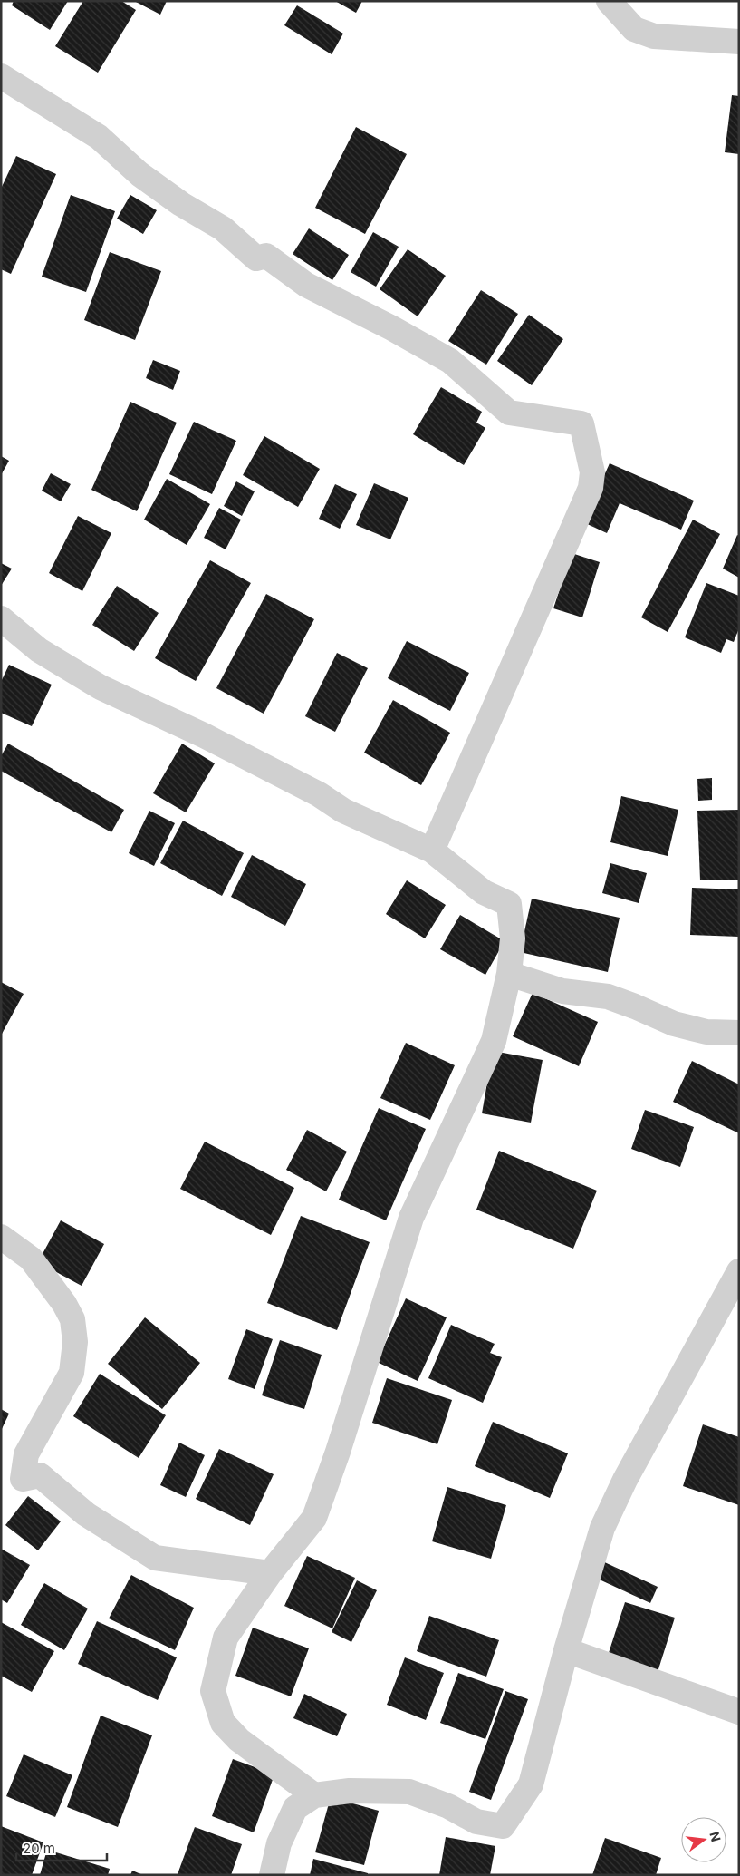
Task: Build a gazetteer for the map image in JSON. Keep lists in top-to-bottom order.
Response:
{
  "scale_bar": "20 m",
  "north": "right"
}
